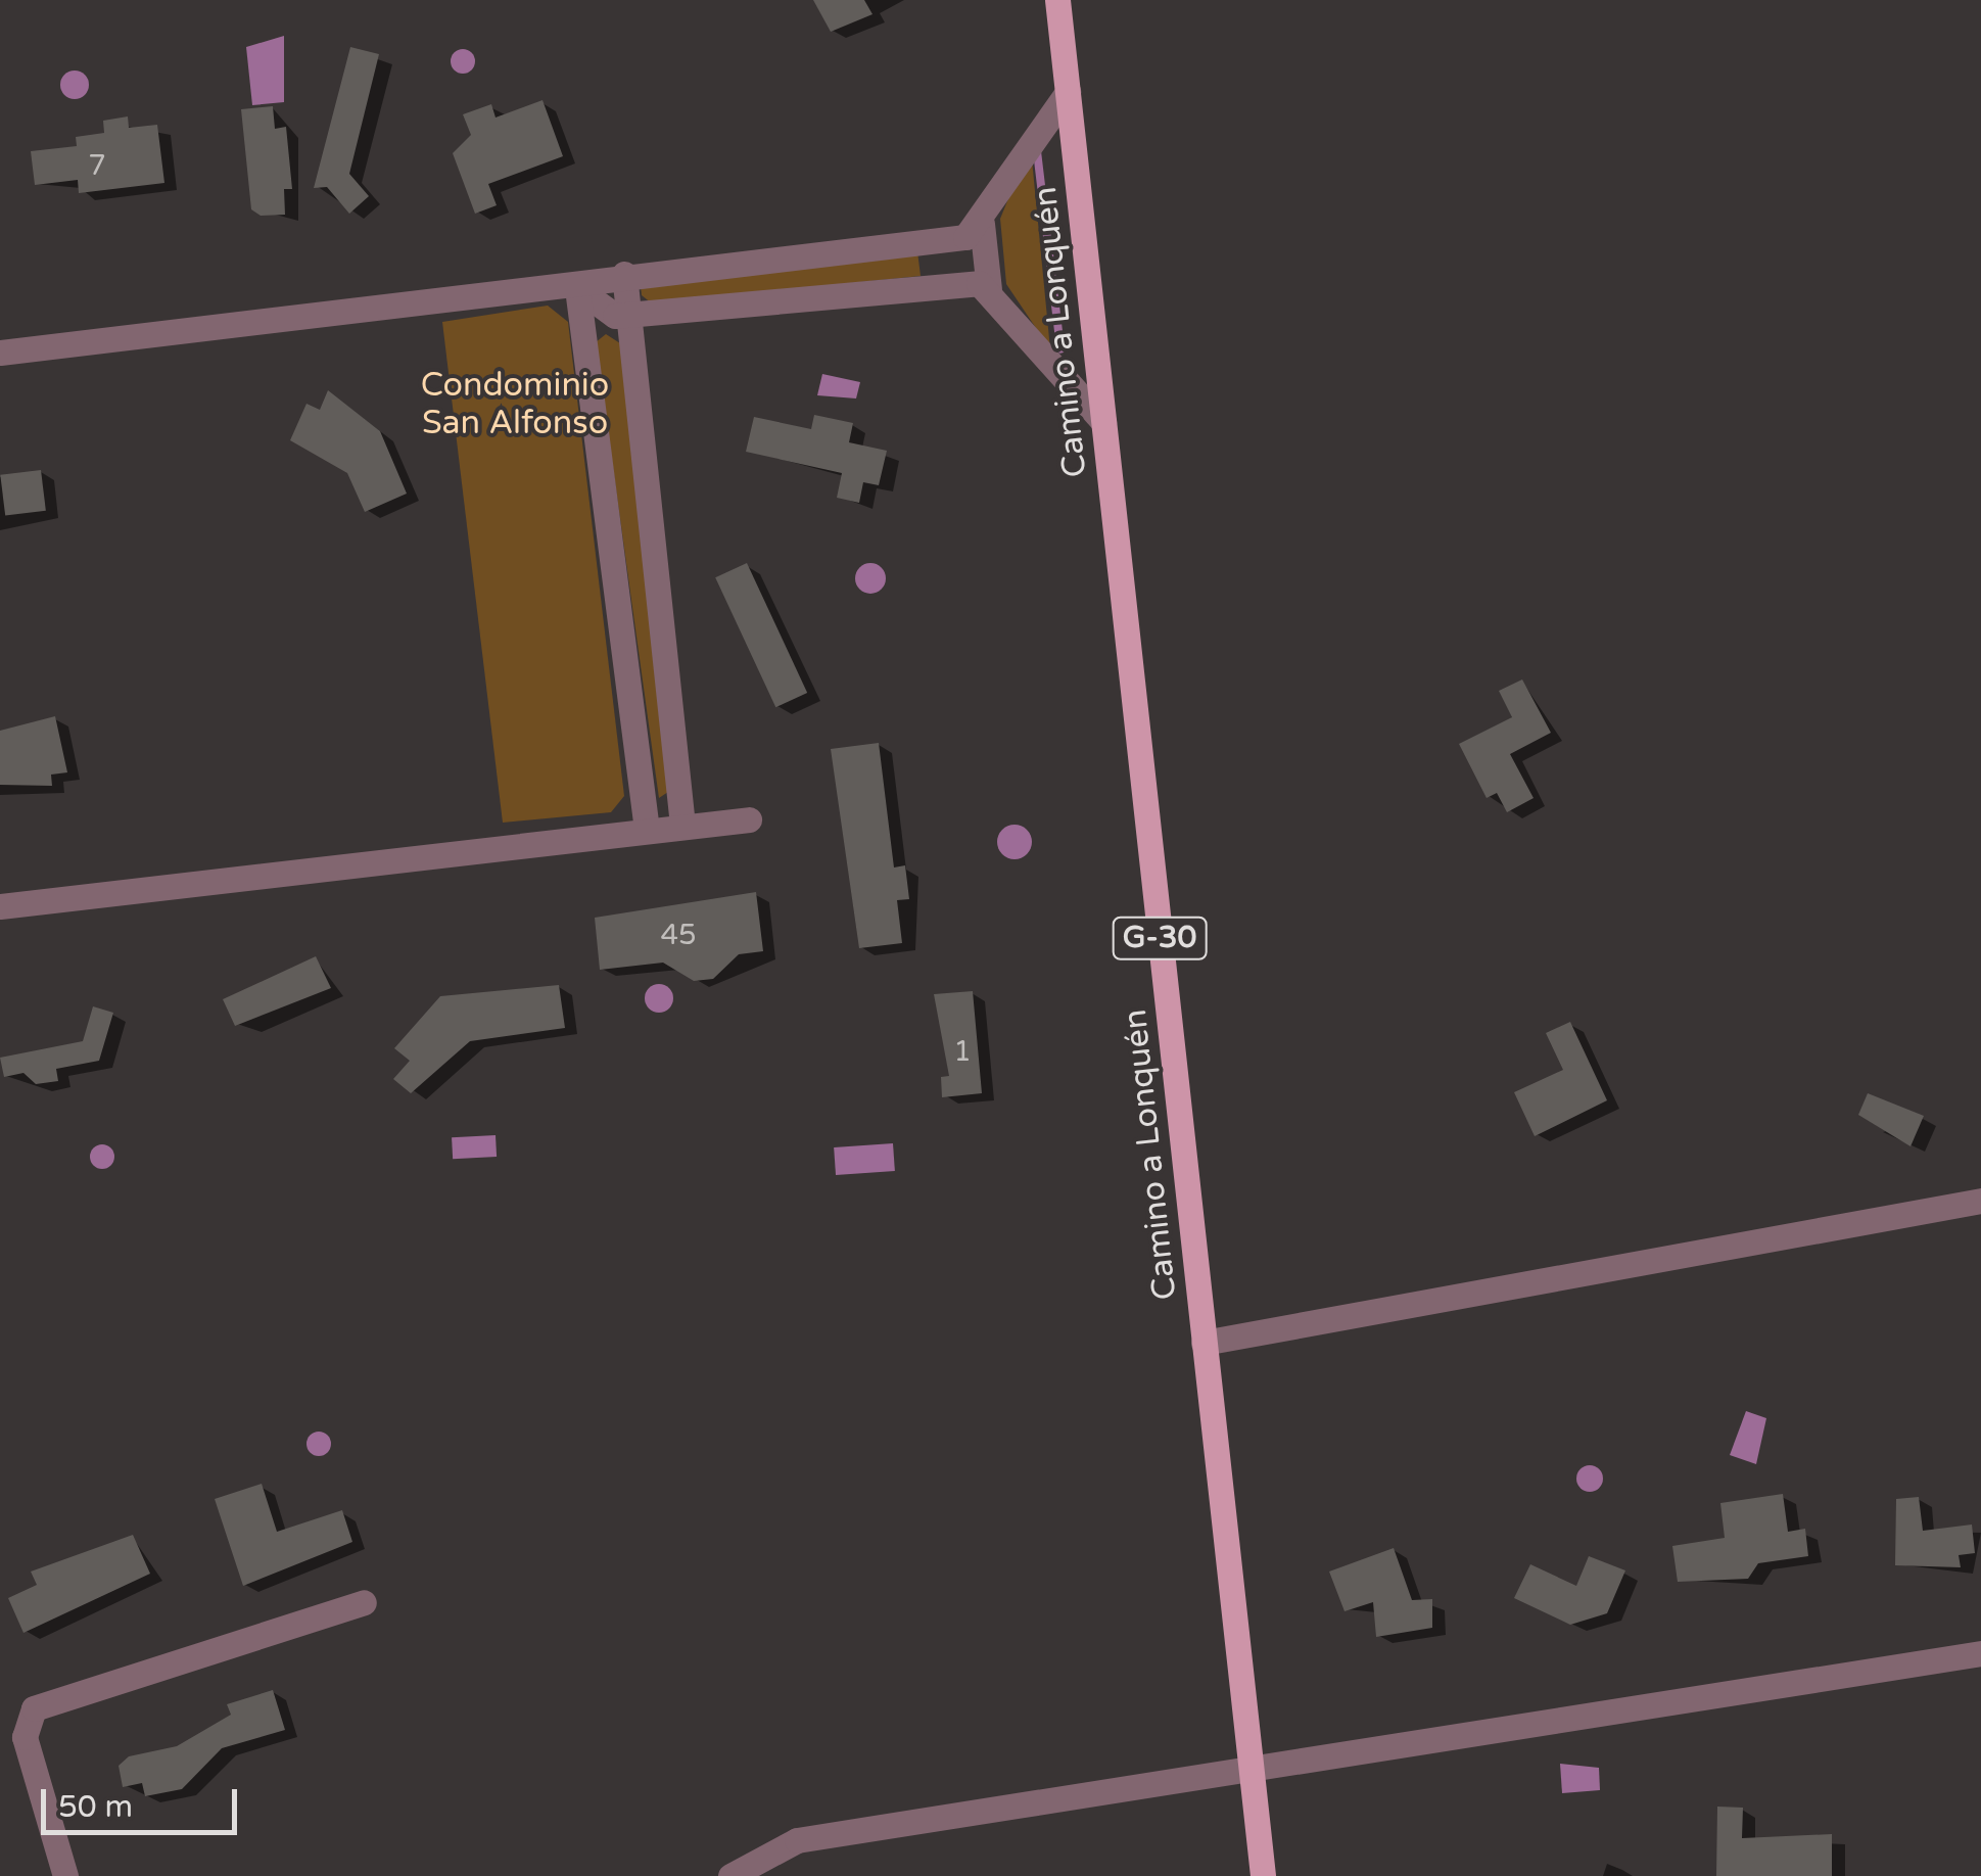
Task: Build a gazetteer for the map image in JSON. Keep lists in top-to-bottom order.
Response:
{
  "streets": {
    "main road": ["Camino a Lonquén", "G-30"]
  },
  "parks": ["Condominio San Alfonso"],
  "house_numbers": ["7", "45", "1"],
  "scale_bar": "50 m"
}
